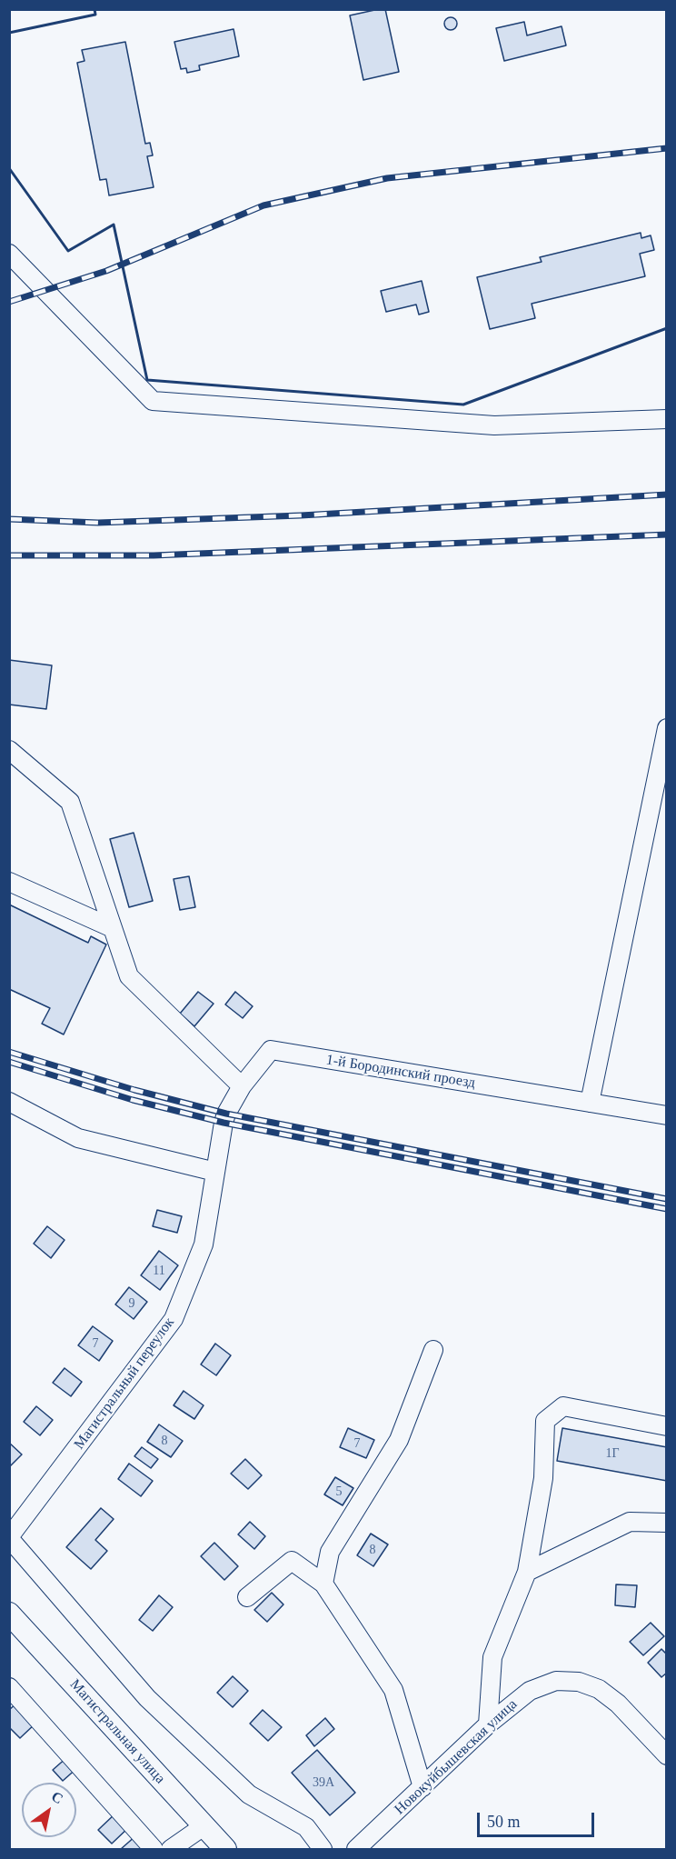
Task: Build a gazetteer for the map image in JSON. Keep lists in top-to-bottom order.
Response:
{
  "streets": {
    "main road": ["Магистральная улица"],
    "street": ["1-й Бородинский проезд", "Магистральный переулок", "Новокуйбышевская улица"]
  },
  "crossings": [
    ["1-й Бородинский проезд", "Магистральный переулок"]
  ],
  "house_numbers": [
    "11",
    "9",
    "7",
    "8",
    "7",
    "1Г",
    "5",
    "8",
    "39А"
  ],
  "scale_bar": "50 m",
  "north": "top right"
}
